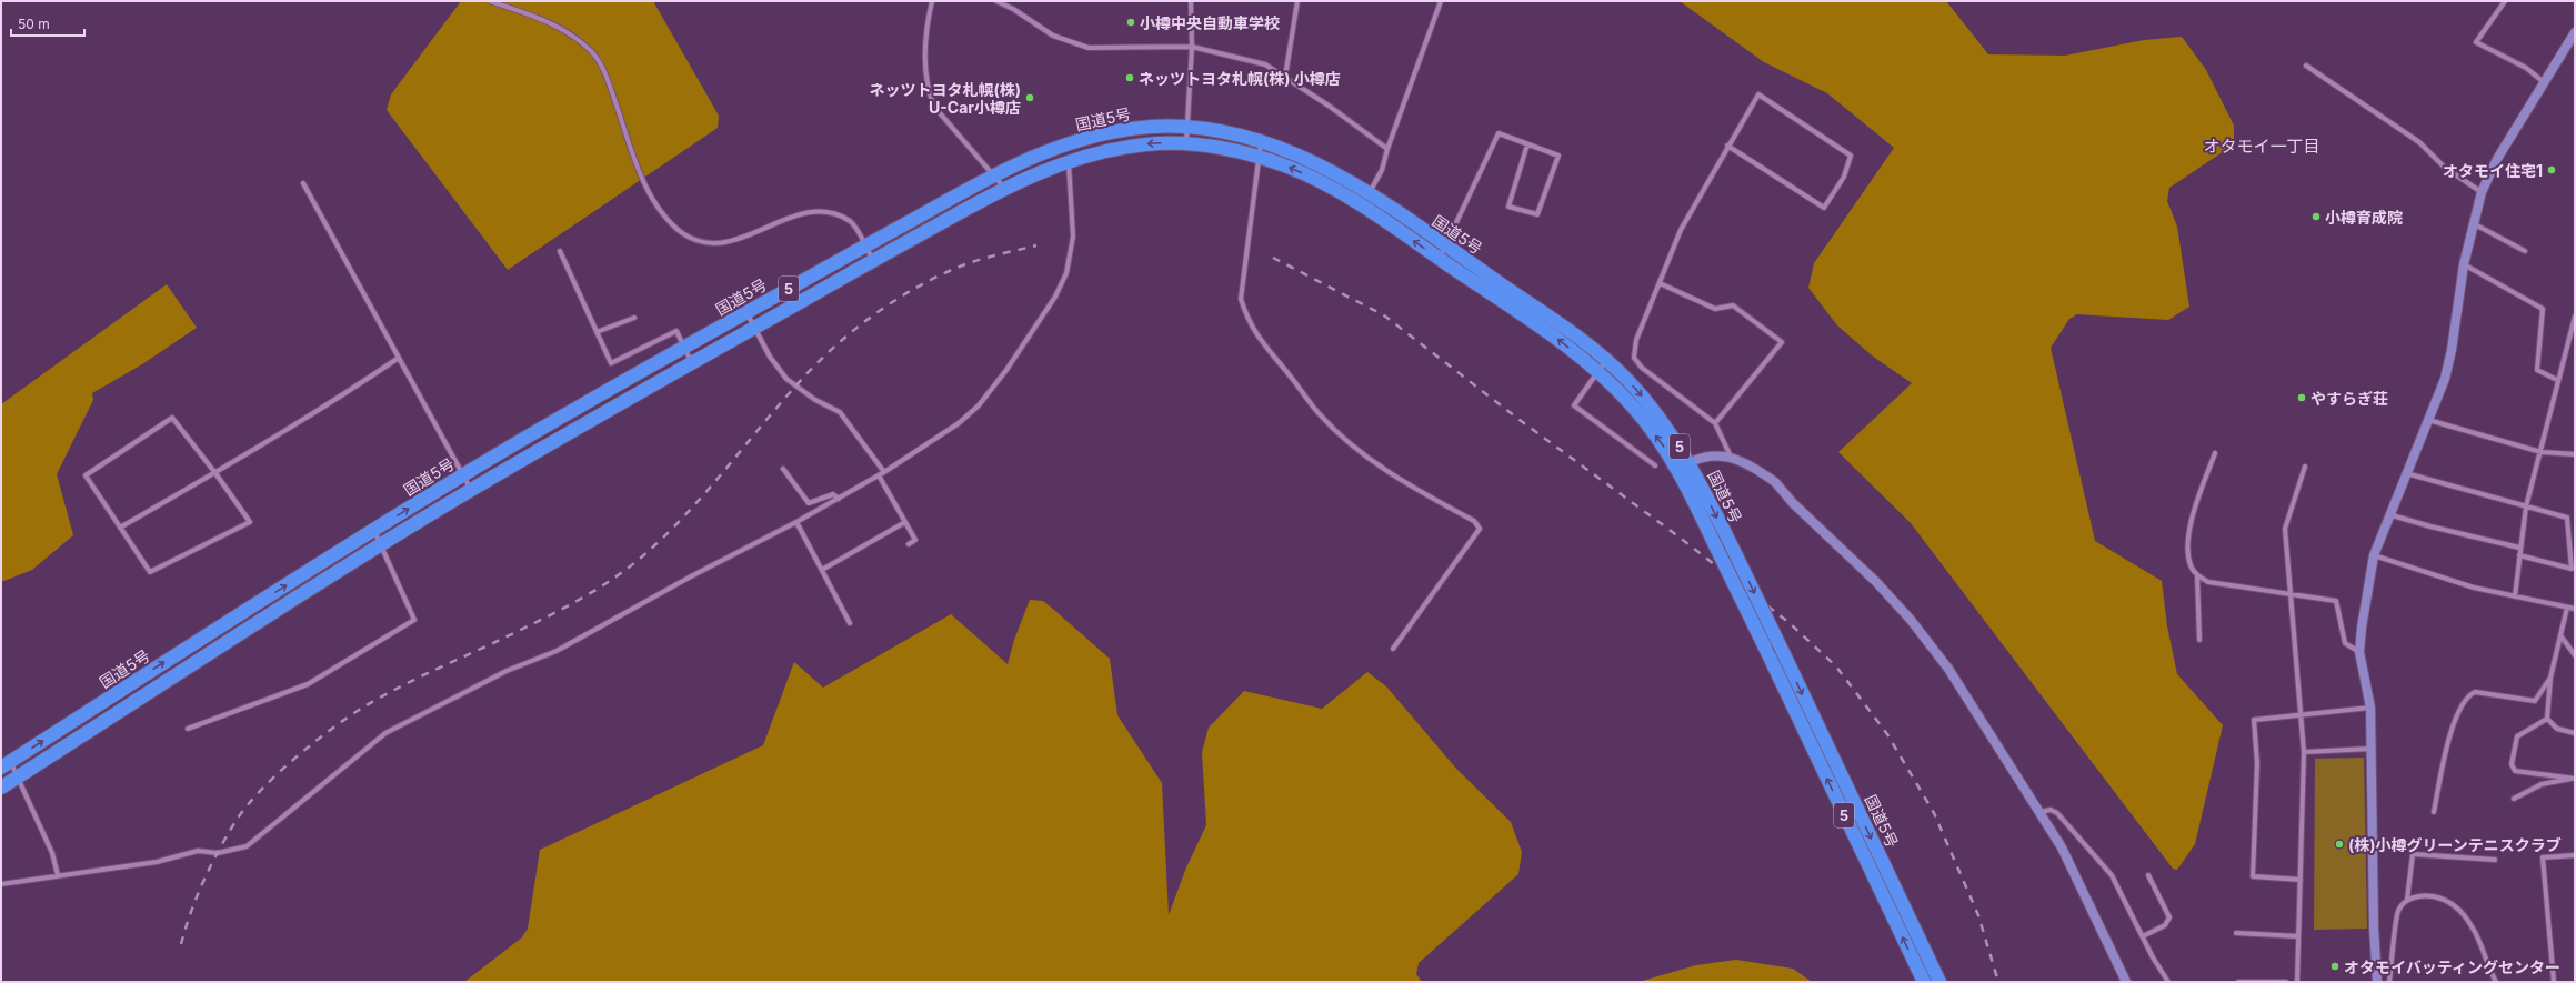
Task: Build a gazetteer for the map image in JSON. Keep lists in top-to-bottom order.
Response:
{
  "streets": {
    "highway": ["国道5号", "5"]
  },
  "districts": ["オタモイ一丁目"],
  "places": [
    "小樽中央自動車学校",
    "ネッツトヨタ札幌(株) 小樽店",
    "ネッツトヨタ札幌(株) U-Car小樽店",
    "オタモイ住宅1",
    "小樽育成院",
    "やすらぎ荘",
    "(株)小樽グリーンテニスクラブ",
    "オタモイバッティングセンター"
  ],
  "scale_bar": "50 m"
}
